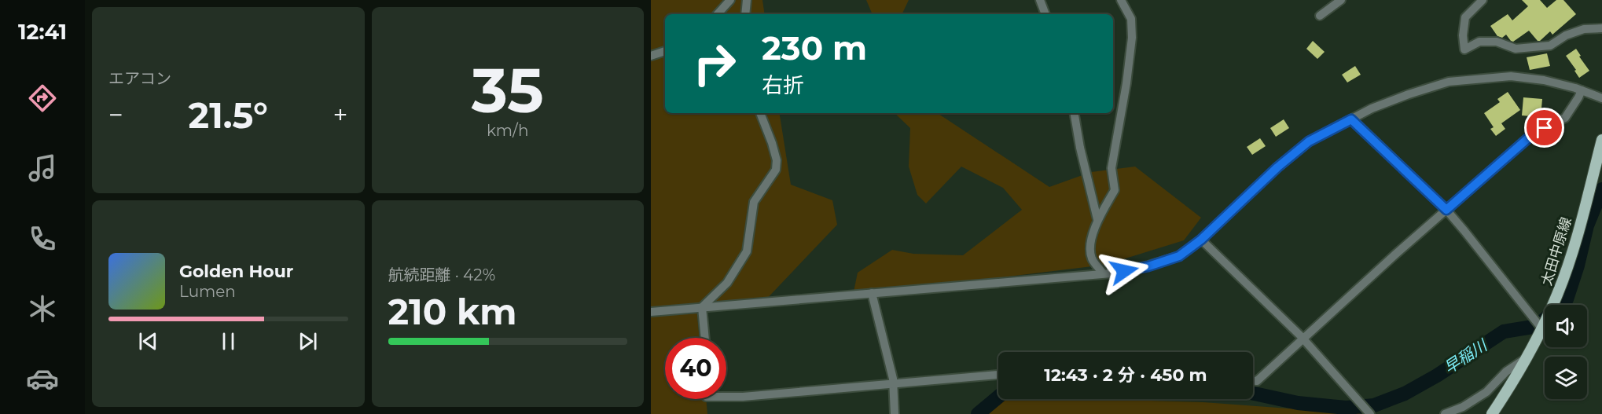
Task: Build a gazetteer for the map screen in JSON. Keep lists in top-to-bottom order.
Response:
{
  "streets": {
    "main road": ["太田中原線"]
  },
  "water": ["早稲川"],
  "page": {
    "tabs": "12:41",
    "tile": [
      "エアコン",
      ["35", "km/h"],
      ["航続距離 · 42%", "210 km"]
    ],
    "turn": ["230 m", "右折"],
    "heat": ["−", "21.5°", "+"],
    "song": ["Golden Hour", "Lumen"],
    "limit": "40",
    "trip": "12:43 · 2 分 · 450 m"
  }
}
